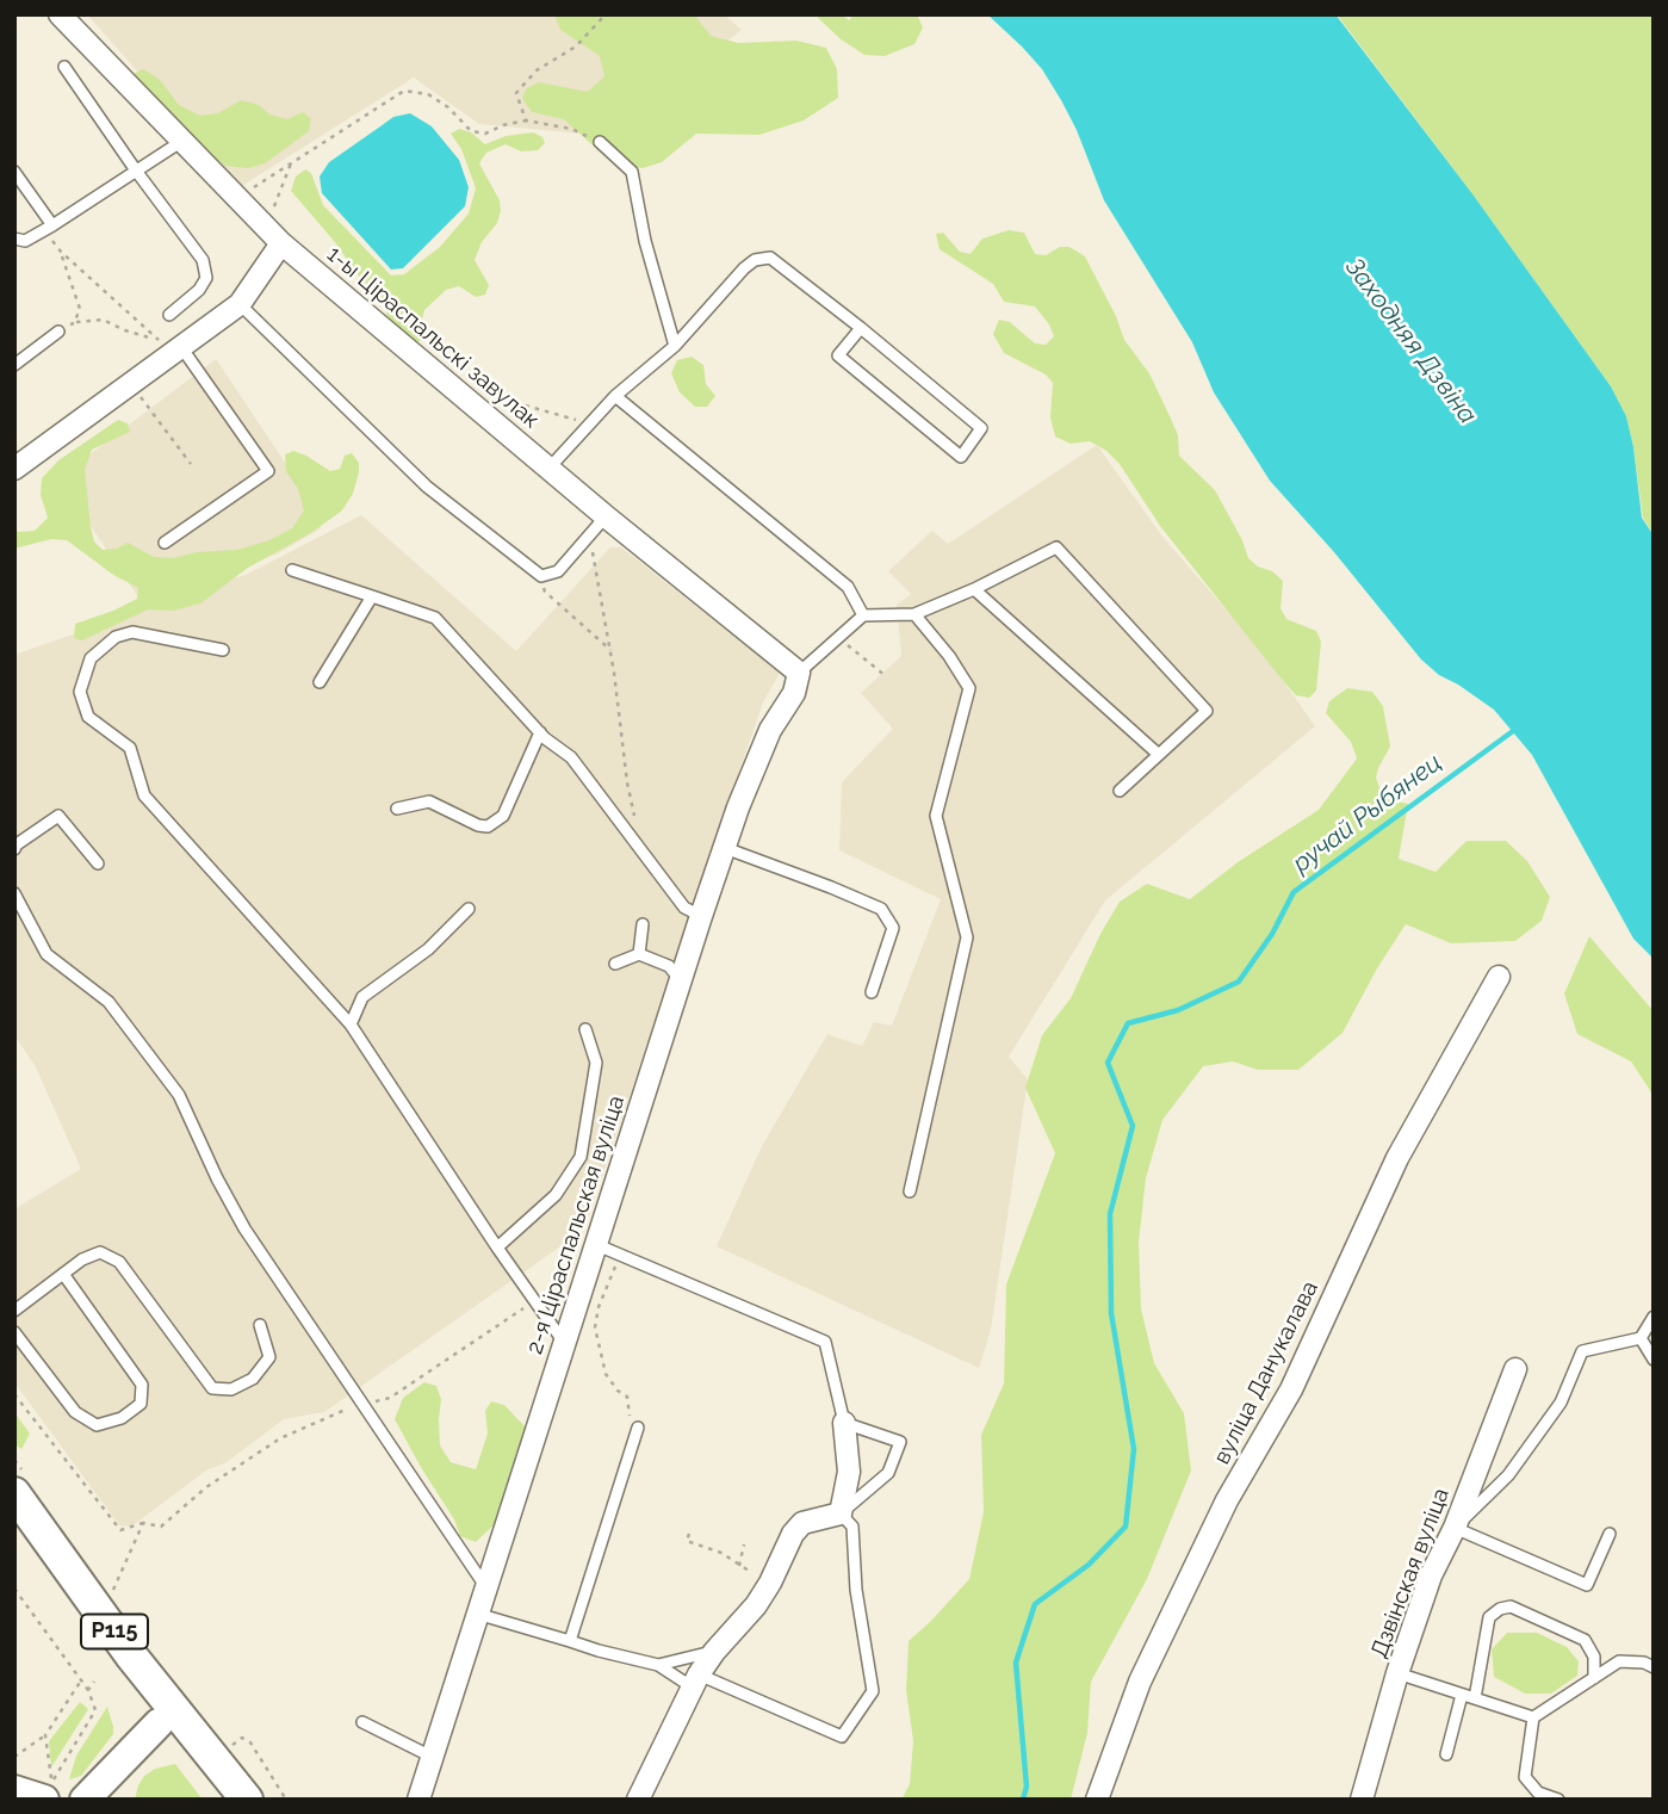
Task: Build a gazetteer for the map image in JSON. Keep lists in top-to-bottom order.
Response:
{
  "streets": {
    "main road": ["Р115"],
    "street": [
      "1-ы Ціраспальскі завулак",
      "2-я Ціраспальская вуліца",
      "вуліца Данукалава",
      "Дзвінская вуліца"
    ]
  },
  "crossings": [
    ["1-ы Ціраспальскі завулак", "2-я Ціраспальская вуліца"]
  ],
  "water": ["Заходняя Дзвіна", "ручай Рыбянец"]
}
